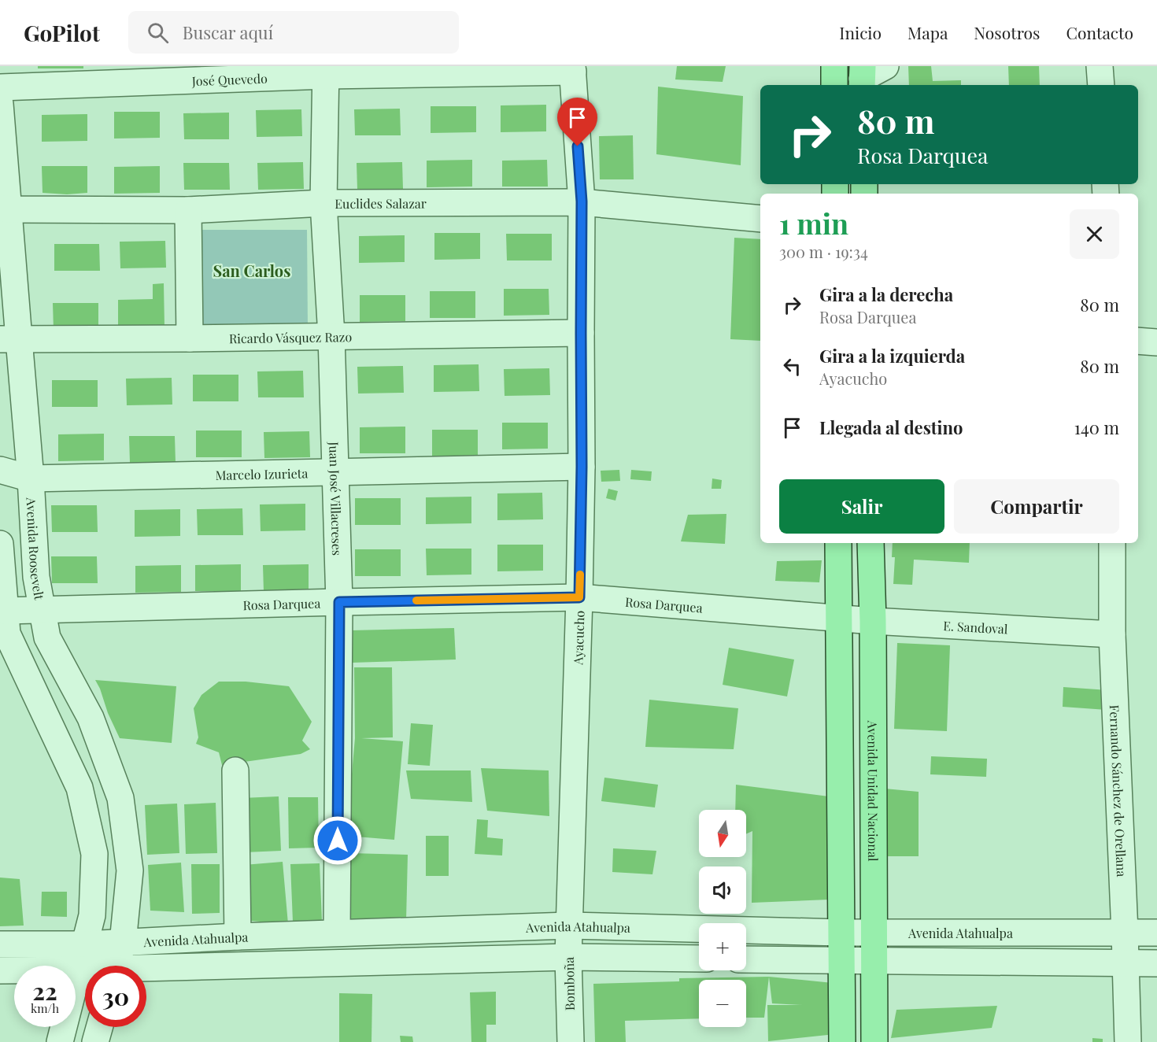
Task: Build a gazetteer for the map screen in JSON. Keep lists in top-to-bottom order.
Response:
{
  "streets": {
    "main road": ["Avenida Unidad Nacional"],
    "street": [
      "José Quevedo",
      "Euclides Salazar",
      "Ricardo Vásquez Razo",
      "Marcelo Izurieta",
      "Juan José Villacreses",
      "Avenida Roosevelt",
      "Rosa Darquea",
      "E. Sandoval",
      "Ayacucho",
      "Fernando Sánchez de Orellana",
      "Avenida Atahualpa",
      "Bomboña"
    ]
  },
  "crossings": [
    ["José Quevedo", "Juan José Villacreses"],
    ["José Quevedo", "Ayacucho"],
    ["Euclides Salazar", "Juan José Villacreses"],
    ["Euclides Salazar", "Avenida Roosevelt"],
    ["Euclides Salazar", "Ayacucho"],
    ["Ricardo Vásquez Razo", "Juan José Villacreses"],
    ["Ricardo Vásquez Razo", "Avenida Roosevelt"],
    ["Ricardo Vásquez Razo", "Ayacucho"],
    ["Marcelo Izurieta", "Juan José Villacreses"],
    ["Marcelo Izurieta", "Avenida Roosevelt"],
    ["Marcelo Izurieta", "Ayacucho"],
    ["Juan José Villacreses", "Rosa Darquea"],
    ["Juan José Villacreses", "Avenida Atahualpa"],
    ["Avenida Roosevelt", "Rosa Darquea"],
    ["Avenida Roosevelt", "Avenida Atahualpa"],
    ["Rosa Darquea", "E. Sandoval"],
    ["Rosa Darquea", "Ayacucho"],
    ["E. Sandoval", "Avenida Unidad Nacional"],
    ["E. Sandoval", "Fernando Sánchez de Orellana"],
    ["Ayacucho", "Avenida Atahualpa"],
    ["Ayacucho", "Bomboña"],
    ["Avenida Unidad Nacional", "Avenida Atahualpa"],
    ["Fernando Sánchez de Orellana", "Avenida Atahualpa"],
    ["Avenida Atahualpa", "Bomboña"]
  ],
  "districts": ["San Carlos"],
  "north": "bottom",
  "page": {
    "header": "GoPilot",
    "search": "Buscar aquí",
    "nav": [
      "Inicio",
      "Mapa",
      "Nosotros",
      "Contacto"
    ],
    "turn": ["80 m", "Rosa Darquea"],
    "heading": ["1 min", "300 m · 19:34"],
    "list": [
      {
        "name": "Gira a la derecha",
        "note": "Rosa Darquea",
        "value": "80 m"
      },
      {
        "name": "Gira a la izquierda",
        "note": "Ayacucho",
        "value": "80 m"
      },
      {
        "name": "Llegada al destino",
        "value": "140 m"
      }
    ],
    "buttons": ["Salir", "Compartir"],
    "map_buttons": ["+", "−"],
    "speed": "22 km/h",
    "limit": "30"
  }
}
